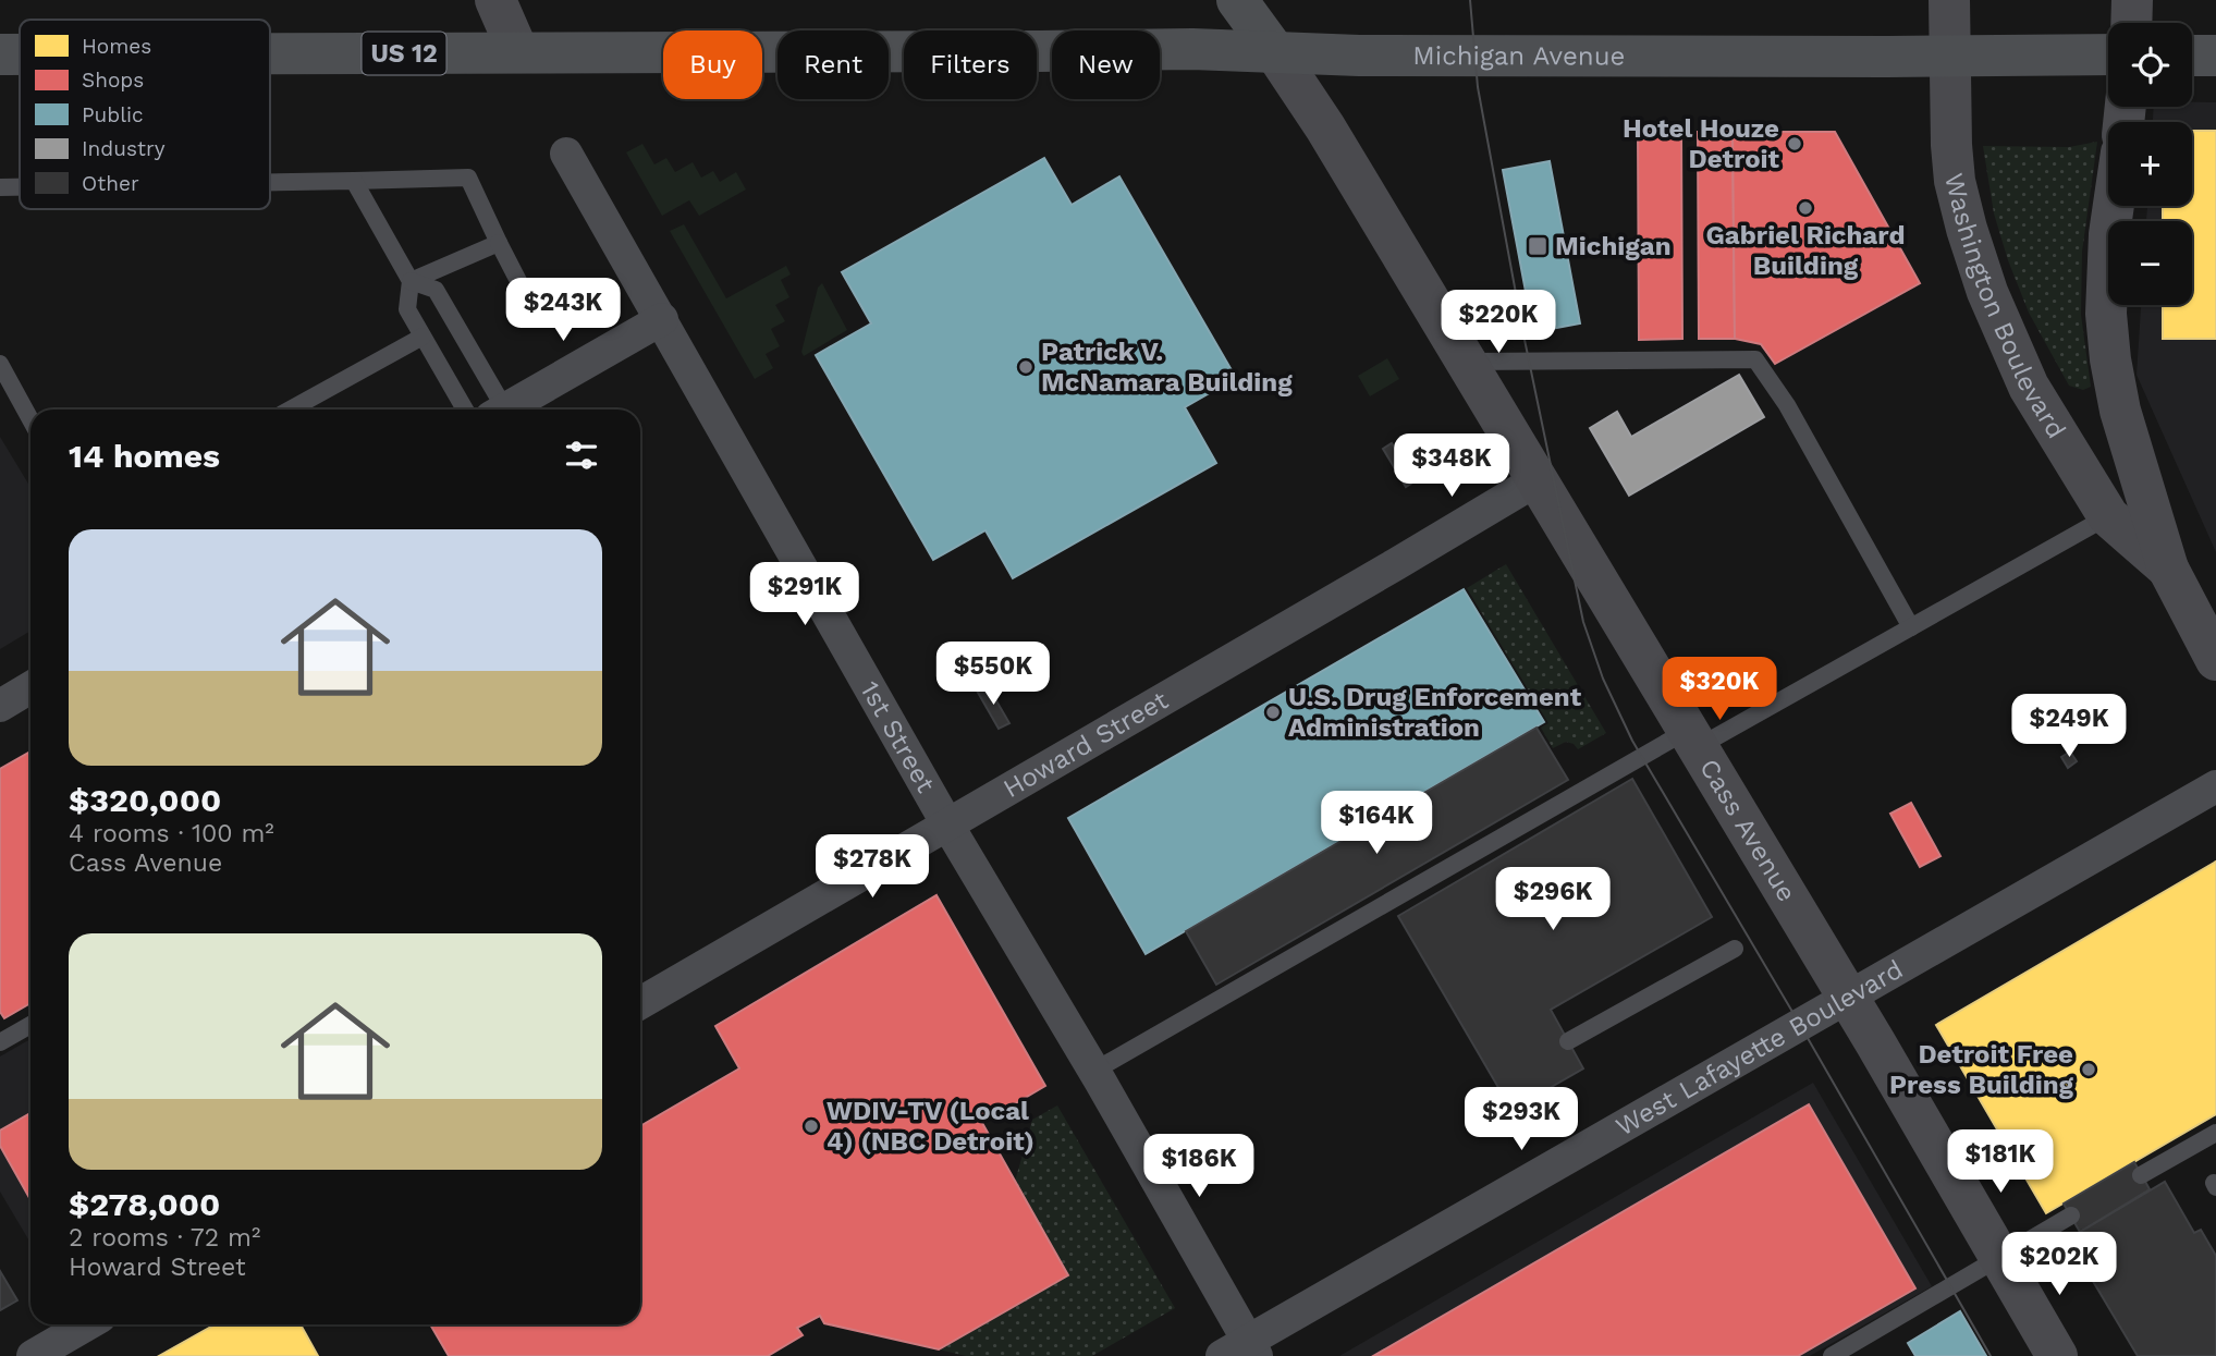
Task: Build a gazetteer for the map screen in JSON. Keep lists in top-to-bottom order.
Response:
{
  "streets": {
    "main road": [
      "US 12",
      "Michigan Avenue",
      "Washington Boulevard",
      "Cass Avenue"
    ],
    "street": ["1st Street", "Howard Street", "West Lafayette Boulevard"]
  },
  "crossings": [
    ["Michigan Avenue", "Washington Boulevard"],
    ["Michigan Avenue", "Cass Avenue"],
    ["1st Street", "Howard Street"],
    ["1st Street", "West Lafayette Boulevard"],
    ["Howard Street", "Cass Avenue"],
    ["Cass Avenue", "West Lafayette Boulevard"]
  ],
  "places": {
    "other": [
      "Hotel Houze Detroit",
      "Gabriel Richard Building",
      "Patrick V. McNamara Building",
      "U.S. Drug Enforcement Administration",
      "Detroit Free Press Building",
      "WDIV-TV (Local 4) (NBC Detroit)"
    ],
    "transit": ["Michigan"]
  },
  "legend": [
    "Homes",
    "Shops",
    "Public",
    "Industry",
    "Other"
  ],
  "page": {
    "map_buttons": ["+", "−"],
    "chip": [
      "Buy",
      "Rent",
      "Filters",
      "New"
    ],
    "price": [
      "$243K",
      "$220K",
      "$348K",
      "$291K",
      "$550K",
      "$320K",
      "$249K",
      "$164K",
      "$278K",
      "$296K",
      "$293K",
      "$181K",
      "$186K",
      "$202K"
    ],
    "heading": "14 homes",
    "list": [
      {
        "name": "$320,000",
        "note": "4 rooms · 100 m² · Cass Avenue"
      },
      {
        "name": "$278,000",
        "note": "2 rooms · 72 m² · Howard Street"
      }
    ]
  }
}
